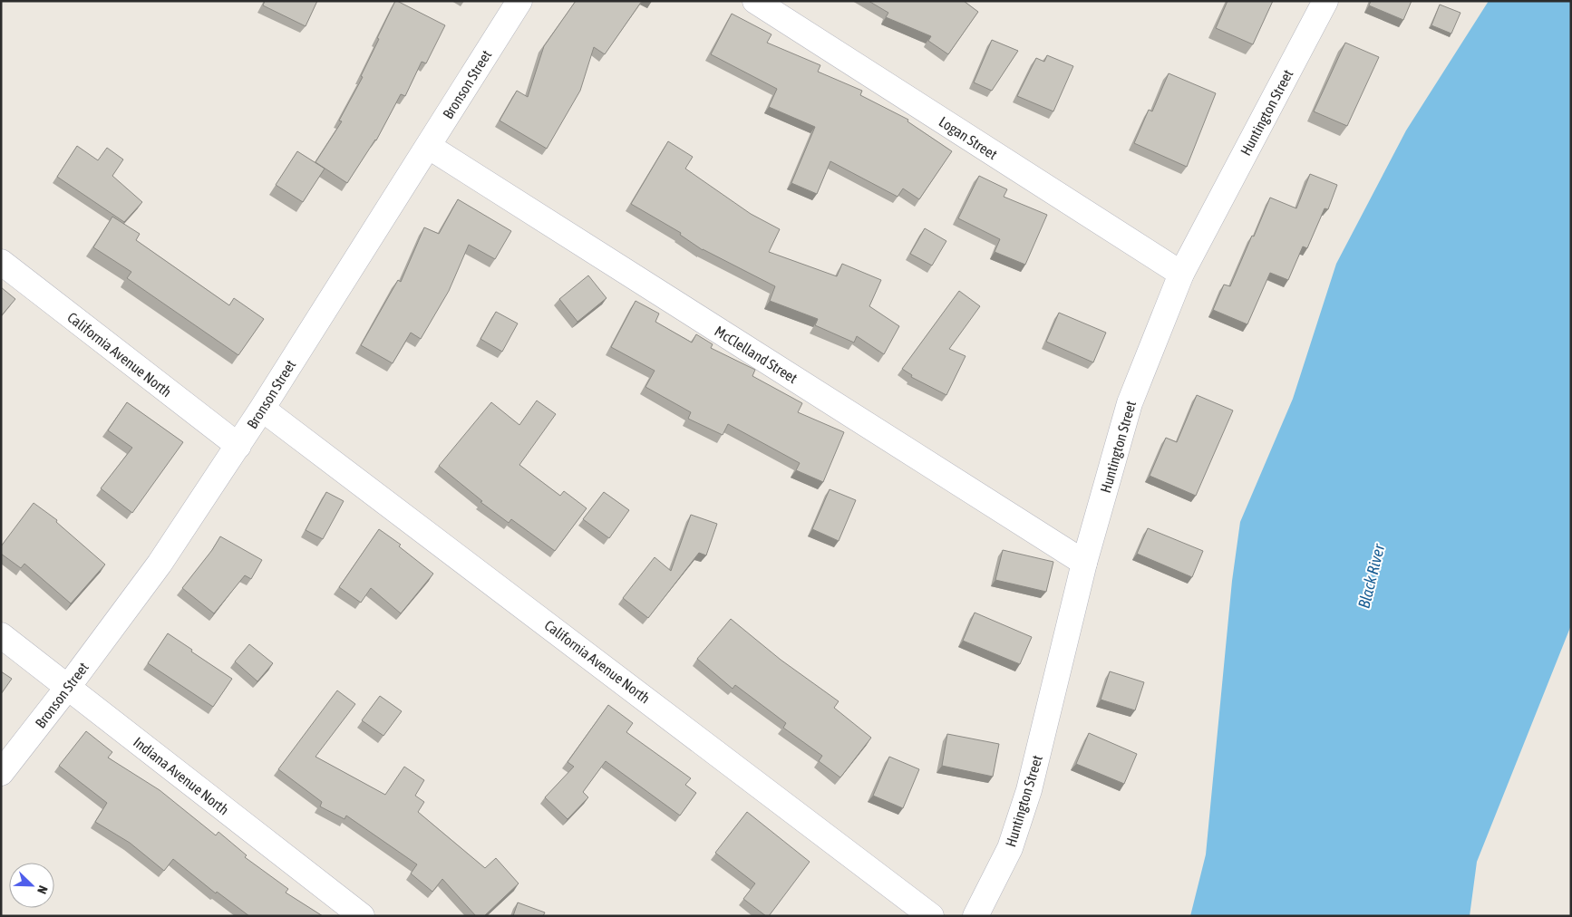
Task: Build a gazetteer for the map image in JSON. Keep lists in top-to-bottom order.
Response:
{
  "streets": {
    "street": [
      "Bronson Street",
      "Huntington Street",
      "Logan Street",
      "California Avenue North",
      "McClelland Street",
      "Indiana Avenue North"
    ]
  },
  "crossings": [
    ["Bronson Street", "California Avenue North"],
    ["Bronson Street", "McClelland Street"],
    ["Bronson Street", "Indiana Avenue North"],
    ["Huntington Street", "Logan Street"],
    ["Huntington Street", "McClelland Street"]
  ],
  "water": ["Black River"],
  "north": "bottom right"
}
